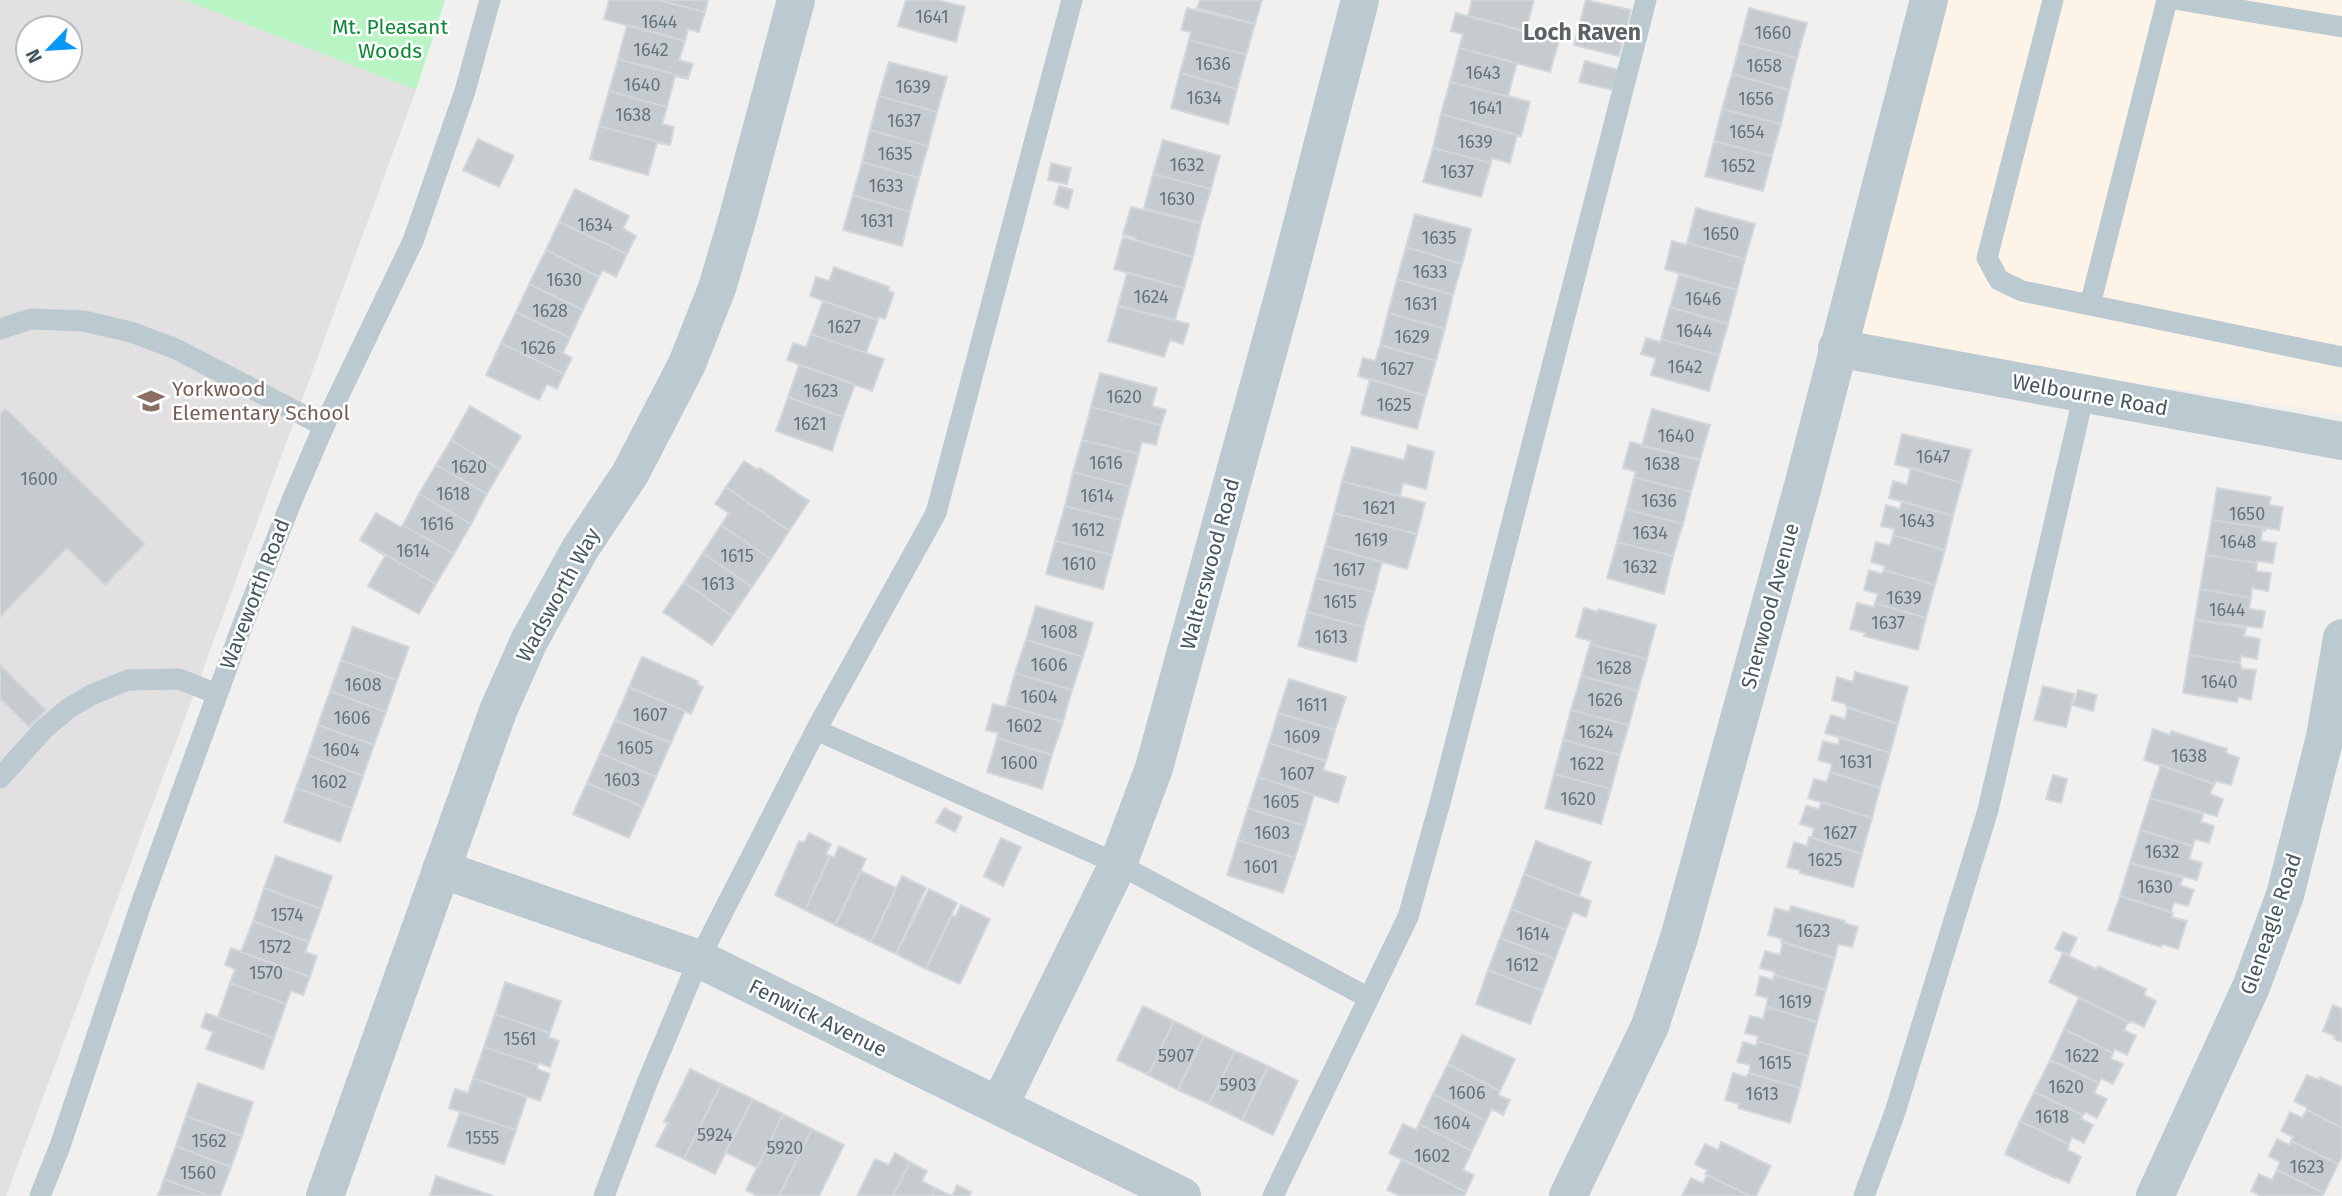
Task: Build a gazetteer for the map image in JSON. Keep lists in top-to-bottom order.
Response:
{
  "streets": {
    "street": [
      "Welbourne Road",
      "Walterswood Road",
      "Wadsworth Way",
      "Sherwood Avenue",
      "Gleneagle Road",
      "Fenwick Avenue"
    ],
    "lane": ["Waveworth Road"]
  },
  "crossings": [
    ["Welbourne Road", "Sherwood Avenue"],
    ["Walterswood Road", "Fenwick Avenue"],
    ["Wadsworth Way", "Fenwick Avenue"]
  ],
  "districts": ["Loch Raven"],
  "parks": ["Mt. Pleasant Woods"],
  "places": {
    "school or university": ["Yorkwood Elementary School"]
  },
  "house_numbers": [
    "1641",
    "1644",
    "1660",
    "1642",
    "1636",
    "1658",
    "1643",
    "1640",
    "1639",
    "1634",
    "1656",
    "1641",
    "1638",
    "1637",
    "1654",
    "1639",
    "1635",
    "1632",
    "1652",
    "1637",
    "1633",
    "1630",
    "1631",
    "1634",
    "1650",
    "1635",
    "1633",
    "1630",
    "1624",
    "1646",
    "1631",
    "1628",
    "1627",
    "1644",
    "1629",
    "1626",
    "1642",
    "1627",
    "1623",
    "1620",
    "1625",
    "1621",
    "1640",
    "1647",
    "1616",
    "1638",
    "1620",
    "1600",
    "1618",
    "1614",
    "1636",
    "1621",
    "1650",
    "1643",
    "1616",
    "1612",
    "1634",
    "1619",
    "1648",
    "1614",
    "1615",
    "1610",
    "1632",
    "1617",
    "1613",
    "1639",
    "1615",
    "1644",
    "1637",
    "1608",
    "1613",
    "1606",
    "1628",
    "1640",
    "1608",
    "1604",
    "1626",
    "1611",
    "1607",
    "1606",
    "1602",
    "1624",
    "1609",
    "1605",
    "1604",
    "1638",
    "1631",
    "1600",
    "1622",
    "1607",
    "1603",
    "1602",
    "1620",
    "1605",
    "1603",
    "1627",
    "1632",
    "1625",
    "1601",
    "1630",
    "1574",
    "1623",
    "1614",
    "1572",
    "1612",
    "1570",
    "1619",
    "1561",
    "5907",
    "1622",
    "1615",
    "5903",
    "1620",
    "1606",
    "1613",
    "1618",
    "1604",
    "5924",
    "1555",
    "1562",
    "5920",
    "1602",
    "1623",
    "1560"
  ],
  "north": "bottom left"
}
